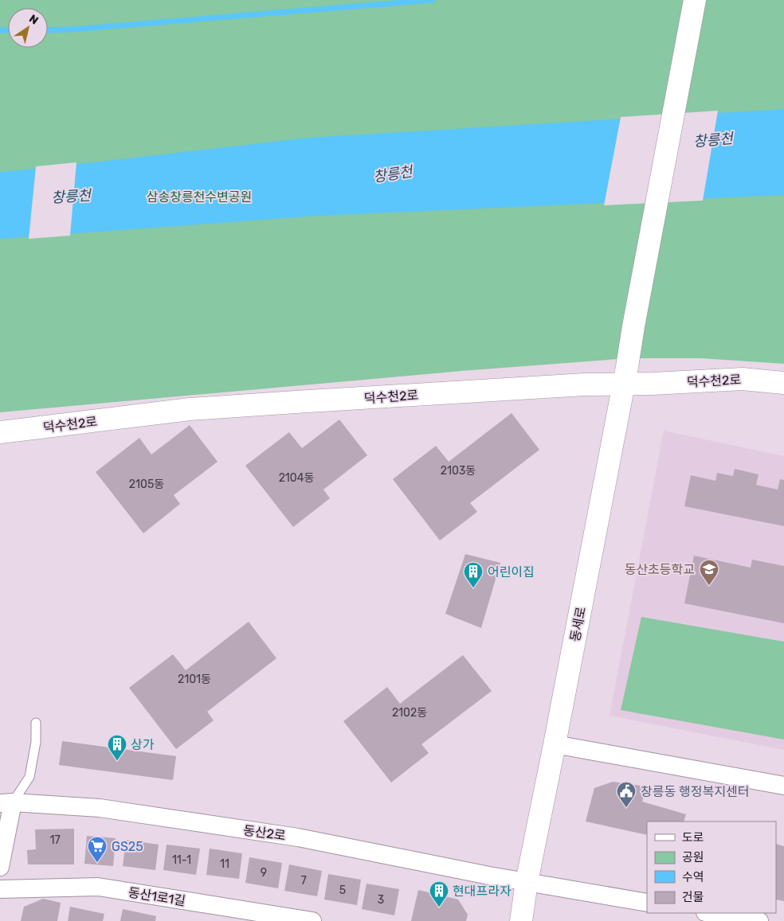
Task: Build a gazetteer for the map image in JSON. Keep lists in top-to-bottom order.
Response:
{
  "streets": {
    "main road": ["덕수천2로", "동세로"],
    "street": ["동산2로", "동산1로1길"]
  },
  "crossings": [
    ["덕수천2로", "동세로"],
    ["동세로", "동산2로"]
  ],
  "water": ["창릉천"],
  "parks": ["삼송창릉천수변공원"],
  "places": {
    "school or university": ["동산초등학교"],
    "building": ["어린이집", "상가", "현대프라자"],
    "public building": ["창릉동 행정복지센터"],
    "supermarket": ["GS25"]
  },
  "house_numbers": [
    "2103동",
    "2104동",
    "2105동",
    "2101동",
    "2102동",
    "17",
    "11-1",
    "11",
    "9",
    "7",
    "5",
    "3"
  ],
  "legend": [
    "도로",
    "공원",
    "수역",
    "건물"
  ],
  "north": "top right"
}
